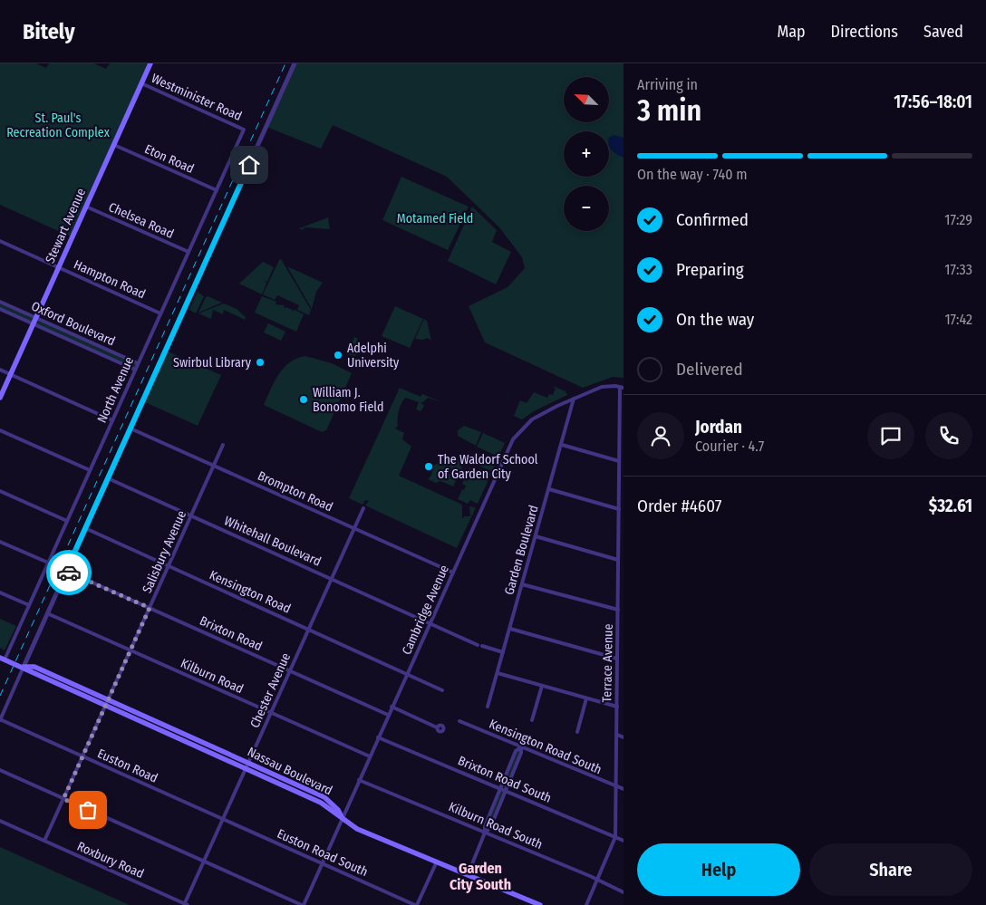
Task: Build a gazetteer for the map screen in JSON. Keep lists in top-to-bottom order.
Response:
{
  "streets": {
    "main road": ["Stewart Avenue", "Nassau Boulevard"],
    "street": [
      "Westminister Road",
      "Eton Road",
      "Chelsea Road",
      "Hampton Road",
      "Oxford Boulevard",
      "North Avenue",
      "Brompton Road",
      "Whitehall Boulevard",
      "Garden Boulevard",
      "Salisbury Avenue",
      "Kensington Road",
      "Cambridge Avenue",
      "Brixton Road",
      "Terrace Avenue",
      "Kilburn Road",
      "Chester Avenue",
      "Kensington Road South",
      "Euston Road",
      "Brixton Road South",
      "Kilburn Road South",
      "Euston Road South",
      "Roxbury Road"
    ]
  },
  "crossings": [
    ["Westminister Road", "Stewart Avenue"],
    ["Westminister Road", "North Avenue"],
    ["Eton Road", "Stewart Avenue"],
    ["Eton Road", "North Avenue"],
    ["Chelsea Road", "Stewart Avenue"],
    ["Chelsea Road", "North Avenue"],
    ["Stewart Avenue", "Hampton Road"],
    ["Stewart Avenue", "Oxford Boulevard"],
    ["Hampton Road", "North Avenue"],
    ["Oxford Boulevard", "North Avenue"],
    ["North Avenue", "Nassau Boulevard"],
    ["Brompton Road", "Salisbury Avenue"],
    ["Brompton Road", "Cambridge Avenue"],
    ["Brompton Road", "Chester Avenue"],
    ["Whitehall Boulevard", "Garden Boulevard"],
    ["Whitehall Boulevard", "Salisbury Avenue"],
    ["Whitehall Boulevard", "Cambridge Avenue"],
    ["Whitehall Boulevard", "Chester Avenue"],
    ["Garden Boulevard", "Cambridge Avenue"],
    ["Salisbury Avenue", "Kensington Road"],
    ["Salisbury Avenue", "Brixton Road"],
    ["Salisbury Avenue", "Kilburn Road"],
    ["Salisbury Avenue", "Euston Road"],
    ["Salisbury Avenue", "Nassau Boulevard"],
    ["Salisbury Avenue", "Roxbury Road"],
    ["Kensington Road", "Cambridge Avenue"],
    ["Kensington Road", "Chester Avenue"],
    ["Cambridge Avenue", "Brixton Road"],
    ["Cambridge Avenue", "Terrace Avenue"],
    ["Cambridge Avenue", "Kilburn Road"],
    ["Cambridge Avenue", "Nassau Boulevard"],
    ["Cambridge Avenue", "Brixton Road South"],
    ["Cambridge Avenue", "Kilburn Road South"],
    ["Cambridge Avenue", "Euston Road South"],
    ["Brixton Road", "Chester Avenue"],
    ["Terrace Avenue", "Kensington Road South"],
    ["Terrace Avenue", "Brixton Road South"],
    ["Terrace Avenue", "Kilburn Road South"],
    ["Kilburn Road", "Chester Avenue"],
    ["Chester Avenue", "Euston Road"],
    ["Chester Avenue", "Nassau Boulevard"],
    ["Chester Avenue", "Euston Road South"],
    ["Chester Avenue", "Roxbury Road"],
    ["Euston Road", "Euston Road South"]
  ],
  "districts": ["Garden City South"],
  "parks": ["St. Paul's Recreation Complex", "Motamed Field"],
  "places": [
    "Adelphi University",
    "Swirbul Library",
    "William J. Bonomo Field",
    "The Waldorf School of Garden City"
  ],
  "north": "top left",
  "page": {
    "header": "Bitely",
    "nav": ["Map", "Directions", "Saved"],
    "heading": ["3 min", "Arriving in", "17:56–18:01"],
    "panel": [
      "Jordan",
      "Courier · 4.7",
      "Order #4607",
      "$32.61"
    ],
    "map_buttons": ["+", "−"],
    "bar": "On the way · 740 m",
    "list": [
      ["Confirmed", "17:29"],
      ["Preparing", "17:33"],
      ["On the way", "17:42"],
      "Delivered"
    ],
    "buttons": ["Help", "Share"]
  }
}
